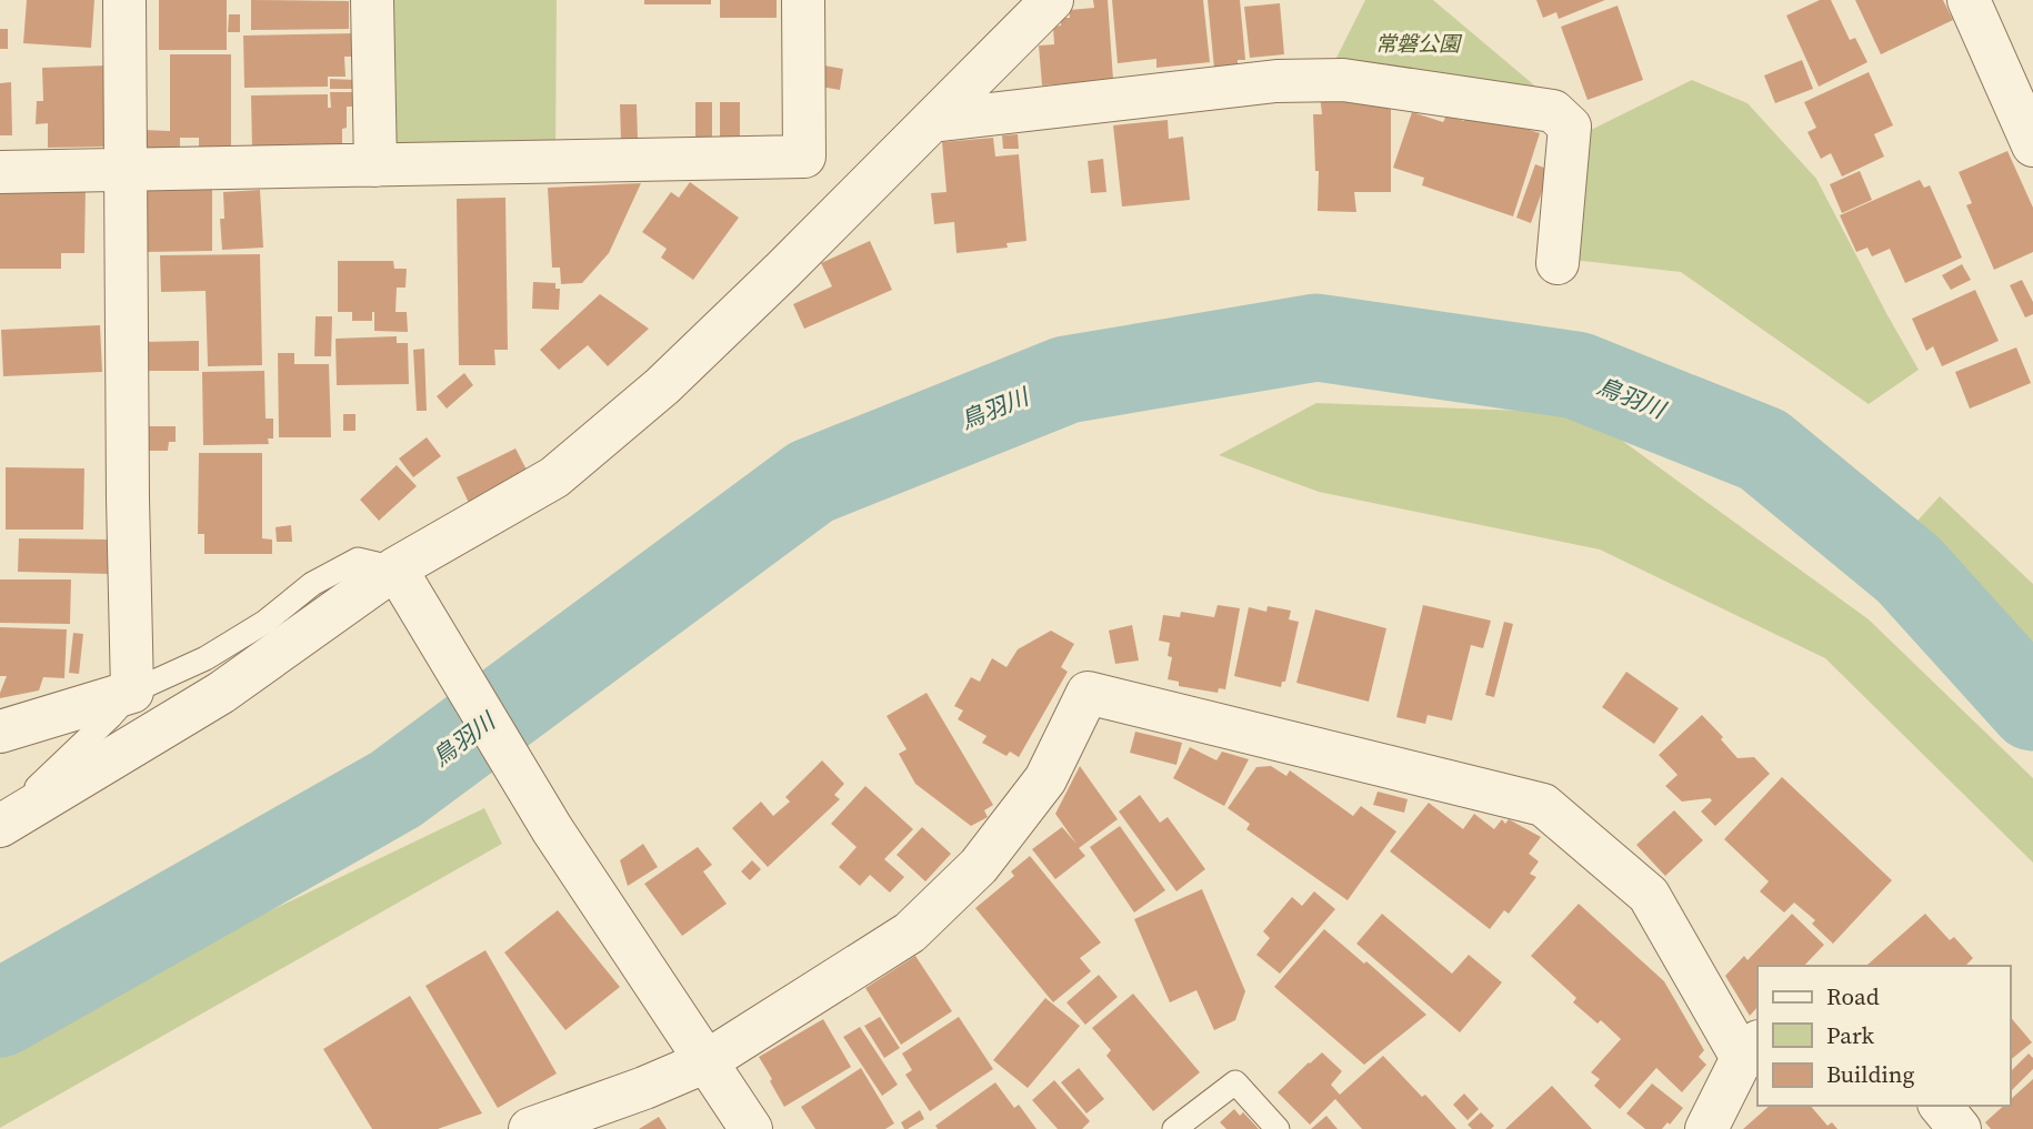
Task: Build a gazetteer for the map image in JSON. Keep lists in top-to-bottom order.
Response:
{
  "water": ["鳥羽川"],
  "parks": ["常磐公園"],
  "legend": ["Road", "Park", "Building"]
}
